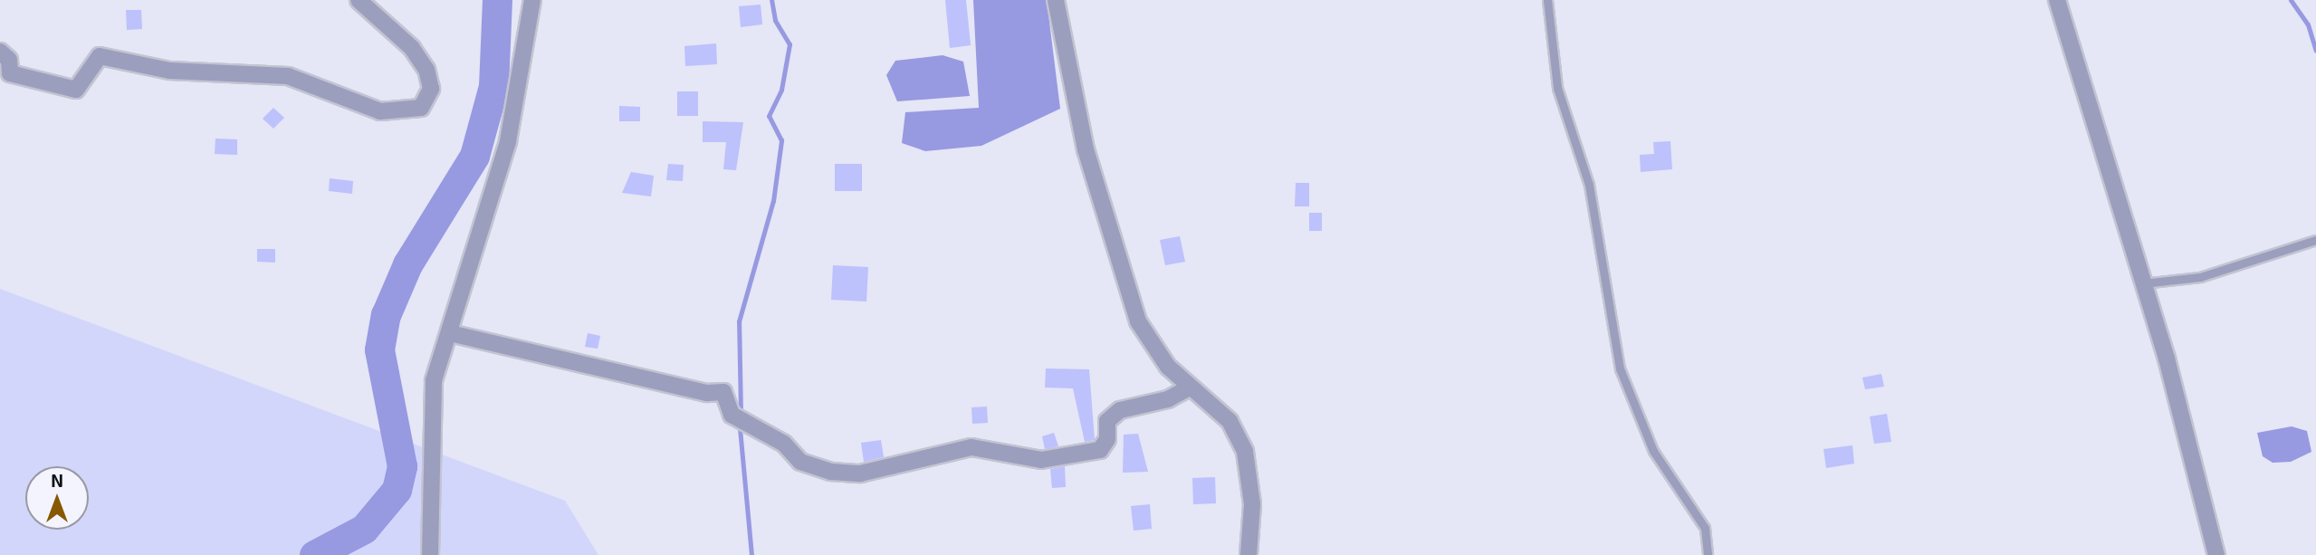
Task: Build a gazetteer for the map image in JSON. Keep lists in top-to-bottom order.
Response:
{
  "north": "top"
}
